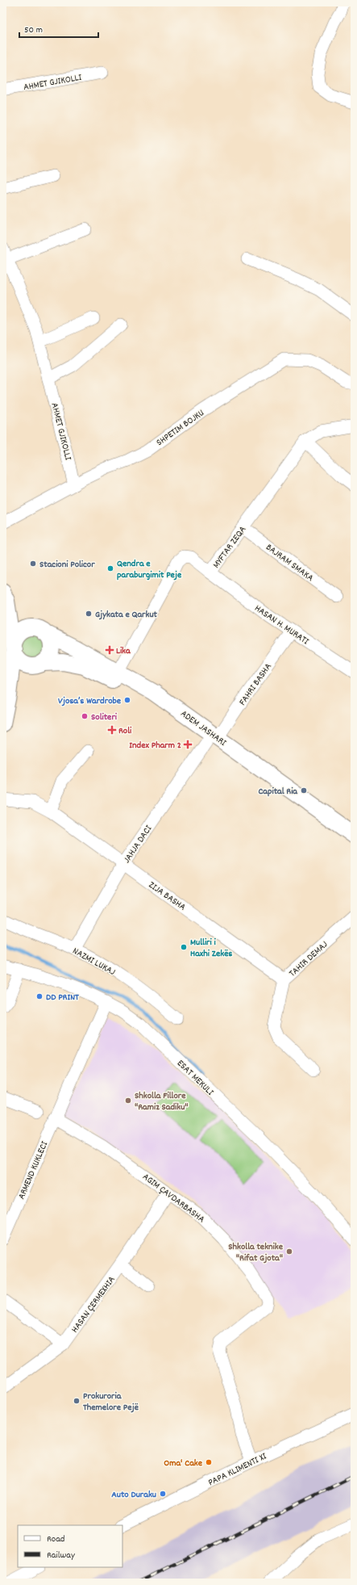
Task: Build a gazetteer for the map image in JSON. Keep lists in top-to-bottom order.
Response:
{
  "streets": {
    "main road": ["ADEM JASHARI"],
    "street": [
      "AHMET GJIKOLLI",
      "SHPETIM BOJKU",
      "MYFTAR ZEQA",
      "BAJRAM SMAKA",
      "HASAN H. MURATI",
      "FAHRI BASHA",
      "JAHJA DACI",
      "ZIJA BASHA",
      "TAHIR DEMAJ",
      "NAZMI LUKAJ",
      "ESAT MEKULI",
      "ARMEND KUKLECI",
      "AGIM ÇAVDARBASHA",
      "HASAN ÇERMEXHIA",
      "PAPA KLIMENTI XI"
    ]
  },
  "crossings": [
    ["AHMET GJIKOLLI", "SHPETIM BOJKU"],
    ["MYFTAR ZEQA", "BAJRAM SMAKA"],
    ["MYFTAR ZEQA", "HASAN H. MURATI"],
    ["MYFTAR ZEQA", "ADEM JASHARI"],
    ["HASAN H. MURATI", "FAHRI BASHA"],
    ["FAHRI BASHA", "ADEM JASHARI"],
    ["FAHRI BASHA", "JAHJA DACI"],
    ["ADEM JASHARI", "JAHJA DACI"],
    ["JAHJA DACI", "ZIJA BASHA"],
    ["JAHJA DACI", "NAZMI LUKAJ"],
    ["ZIJA BASHA", "TAHIR DEMAJ"],
    ["ARMEND KUKLECI", "AGIM ÇAVDARBASHA"],
    ["AGIM ÇAVDARBASHA", "HASAN ÇERMEXHIA"],
    ["AGIM ÇAVDARBASHA", "PAPA KLIMENTI XI"]
  ],
  "places": {
    "other": [
      "Stacioni Policor",
      "Qendra e paraburgimit Peje",
      "Gjykata e Qarkut",
      "Vjosa’s Wardrobe",
      "Soliteri",
      "Capital Ria",
      "Mulliri i Haxhi Zekës",
      "DD PRINT",
      "Shkolla Fillore \"Ramiz Sadiku\"",
      "Shkolla teknike \"Rifat Gjota\"",
      "Prokuroria Themelore Pejë",
      "Oma' Cake",
      "Auto Duraku"
    ],
    "health": ["Lika", "Roli", "Index Pharm 2"]
  },
  "legend": ["Road", "Railway"],
  "scale_bar": "50 m"
}
